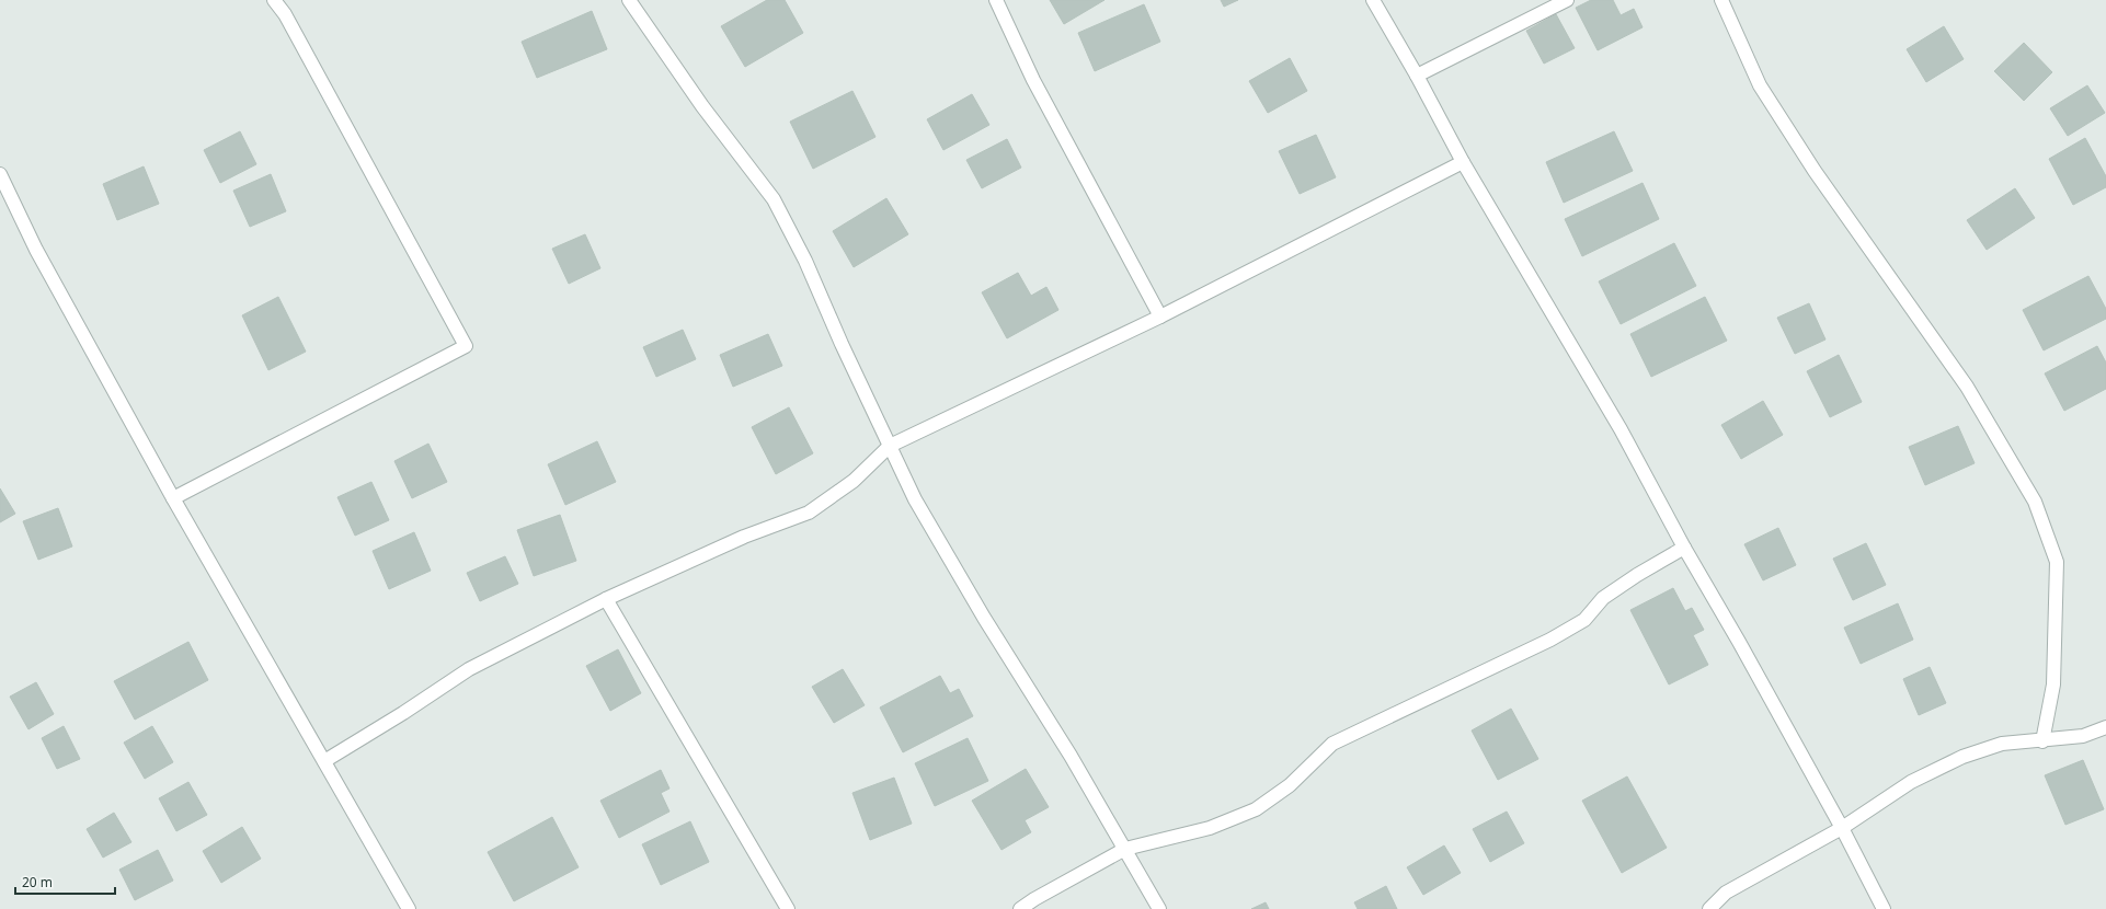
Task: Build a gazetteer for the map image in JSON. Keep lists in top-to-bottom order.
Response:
{
  "scale_bar": "20 m"
}
